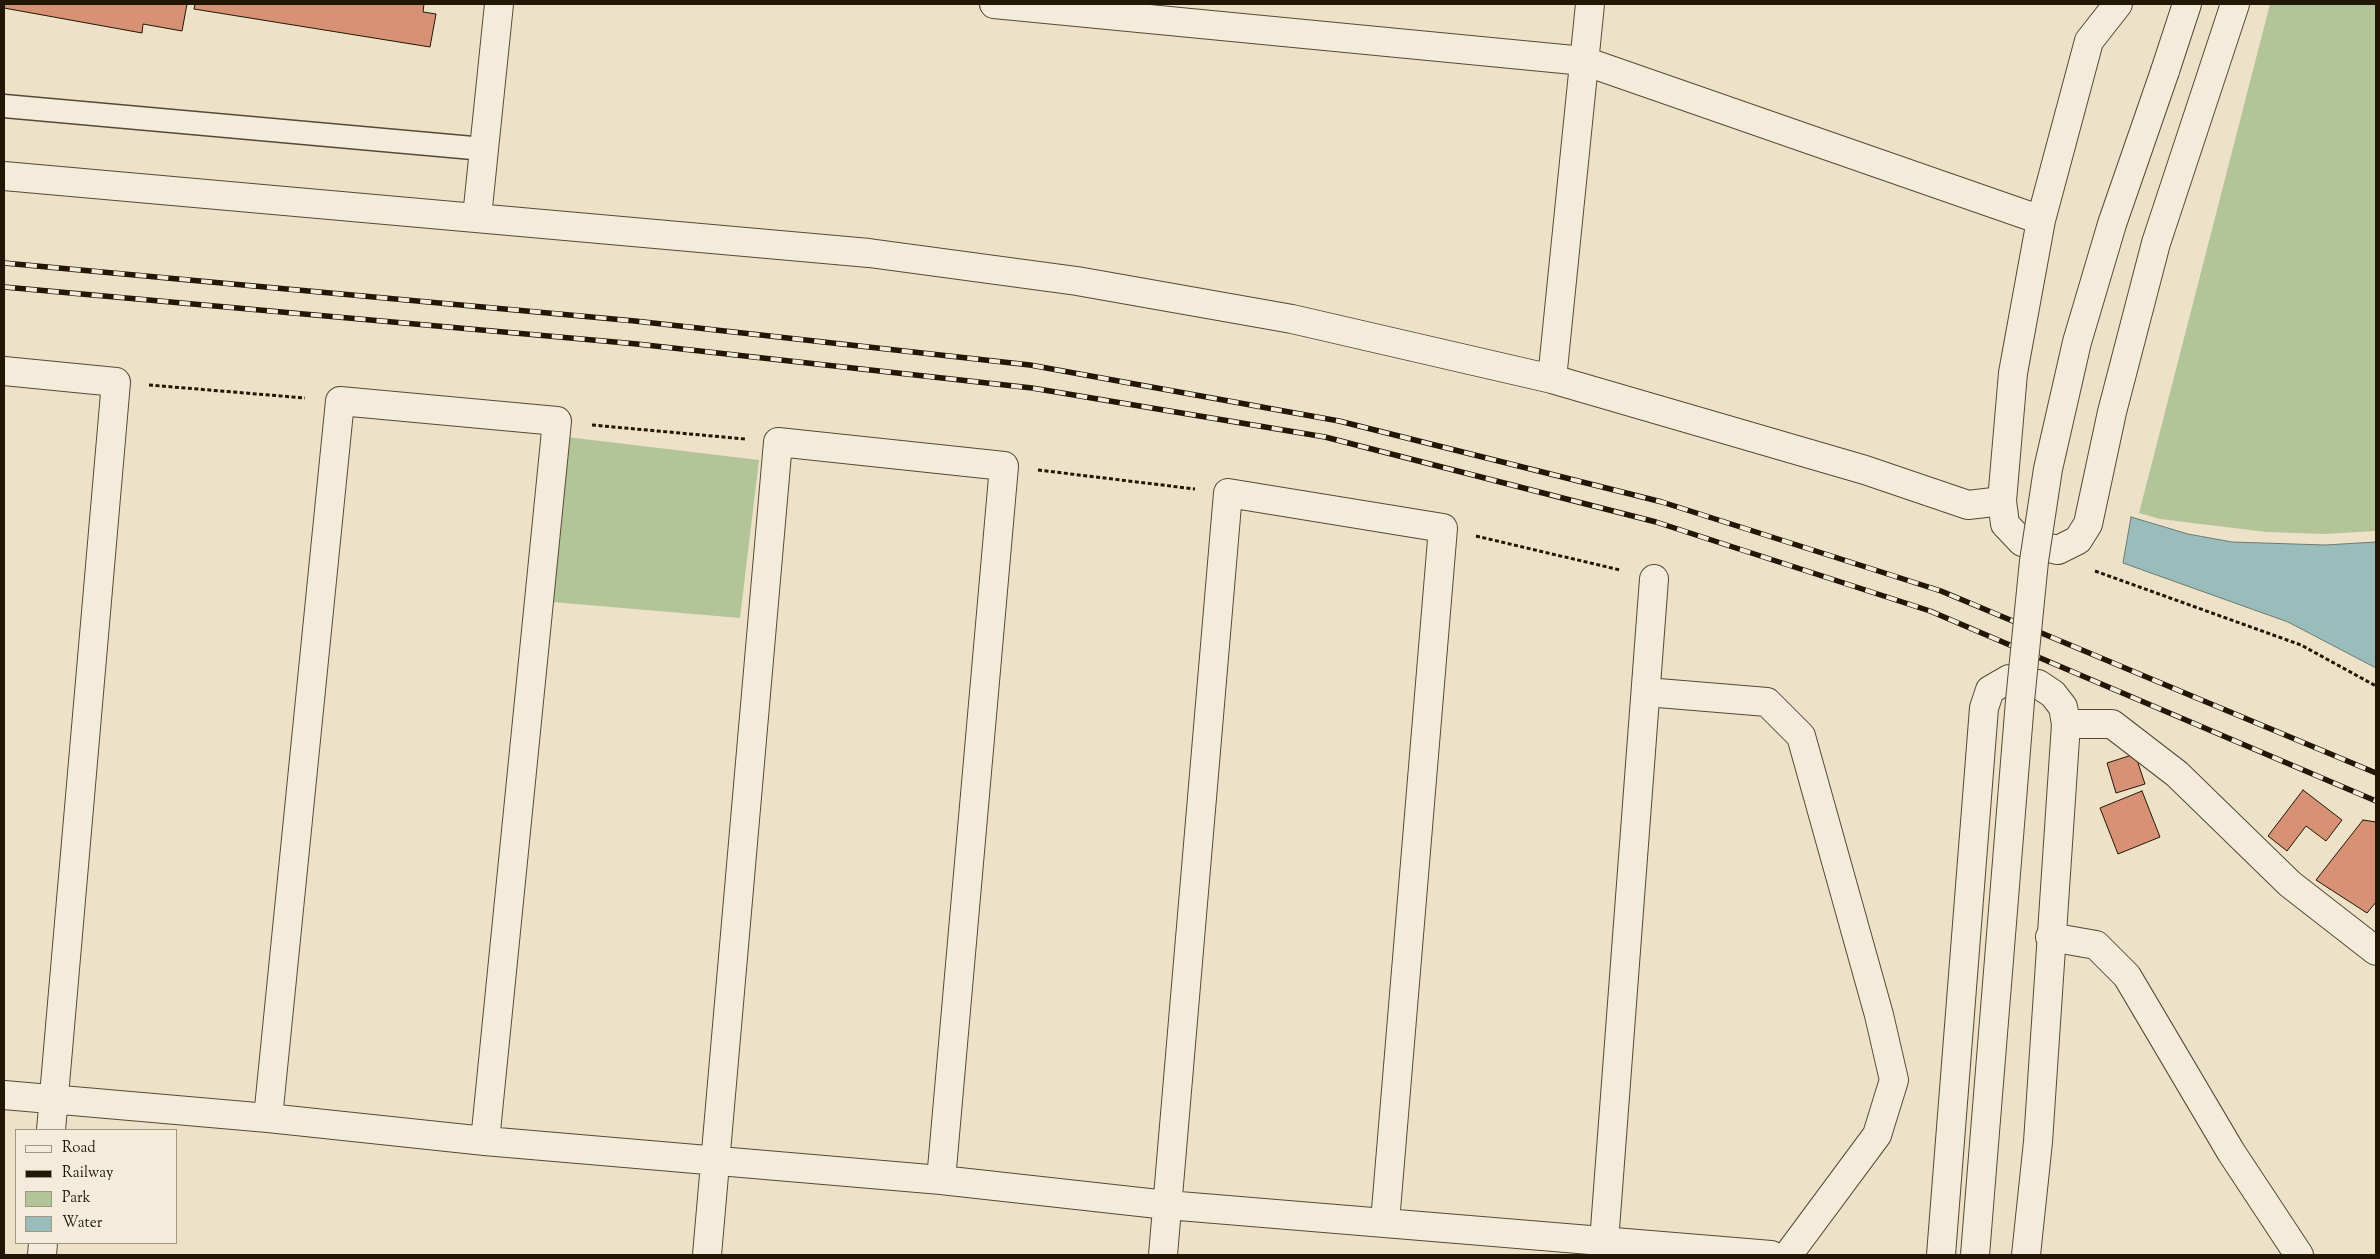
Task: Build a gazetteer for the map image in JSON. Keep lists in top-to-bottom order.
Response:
{
  "legend": [
    "Road",
    "Railway",
    "Park",
    "Water"
  ]
}
